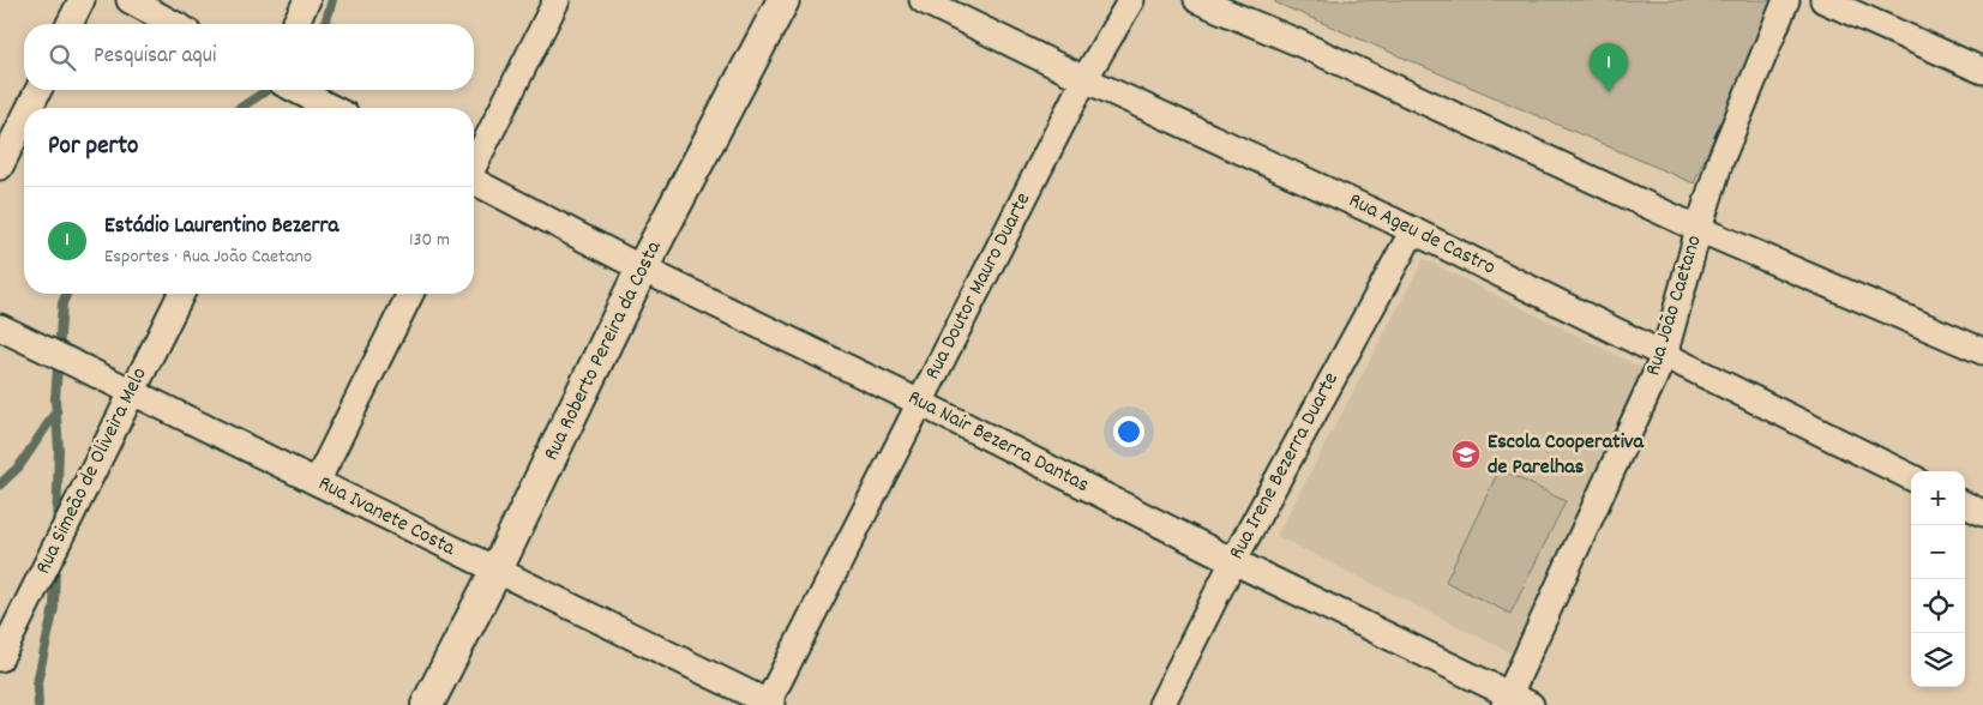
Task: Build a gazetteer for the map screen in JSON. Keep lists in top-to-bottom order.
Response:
{
  "streets": {
    "street": [
      "Rua Ageu de Castro",
      "Rua Doutor Mauro Duarte",
      "Rua João Caetano",
      "Rua Roberto Pereira da Costa",
      "Rua Nair Bezerra Dantas",
      "Rua Irene Bezerra Duarte",
      "Rua Simeão de Oliveira Melo",
      "Rua Ivanete Costa"
    ]
  },
  "crossings": [
    ["Rua Ageu de Castro", "Rua Doutor Mauro Duarte"],
    ["Rua Ageu de Castro", "Rua João Caetano"],
    ["Rua Ageu de Castro", "Rua Irene Bezerra Duarte"],
    ["Rua Doutor Mauro Duarte", "Rua Nair Bezerra Dantas"],
    ["Rua Doutor Mauro Duarte", "Rua Ivanete Costa"],
    ["Rua João Caetano", "Rua Nair Bezerra Dantas"],
    ["Rua Roberto Pereira da Costa", "Rua Nair Bezerra Dantas"],
    ["Rua Roberto Pereira da Costa", "Rua Ivanete Costa"],
    ["Rua Nair Bezerra Dantas", "Rua Irene Bezerra Duarte"],
    ["Rua Simeão de Oliveira Melo", "Rua Ivanete Costa"]
  ],
  "places": {
    "school or university": ["Escola Cooperativa de Parelhas"]
  },
  "page": {
    "search": "Pesquisar aqui",
    "pins": "1",
    "heading": "Por perto",
    "list": [
      {
        "mark": "1",
        "name": "Estádio Laurentino Bezerra",
        "note": "Esportes · Rua João Caetano",
        "value": "130 m"
      }
    ],
    "map_buttons": ["+", "−"]
  }
}
